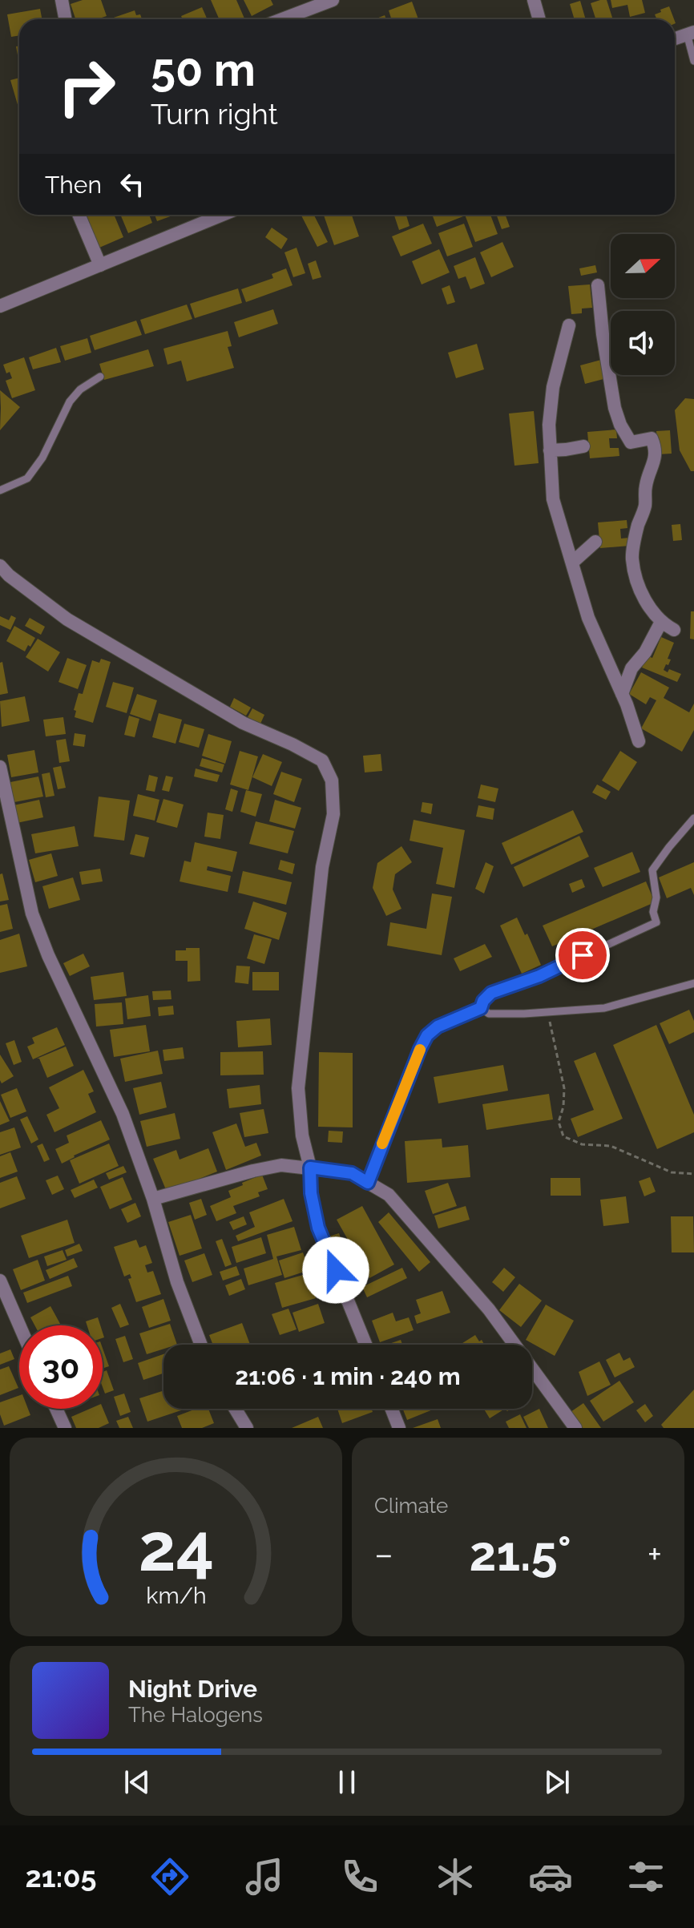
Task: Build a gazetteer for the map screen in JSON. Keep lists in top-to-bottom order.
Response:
{
  "north": "right",
  "page": {
    "turn": ["50 m", "Turn right"],
    "then": "Then",
    "limit": "30",
    "trip": "21:06 · 1 min · 240 m",
    "tile": "Climate",
    "heat": ["−", "21.5°", "+"],
    "song": ["Night Drive", "The Halogens"],
    "tabs": "21:05",
    "gauge": ["24", "km/h"]
  }
}
